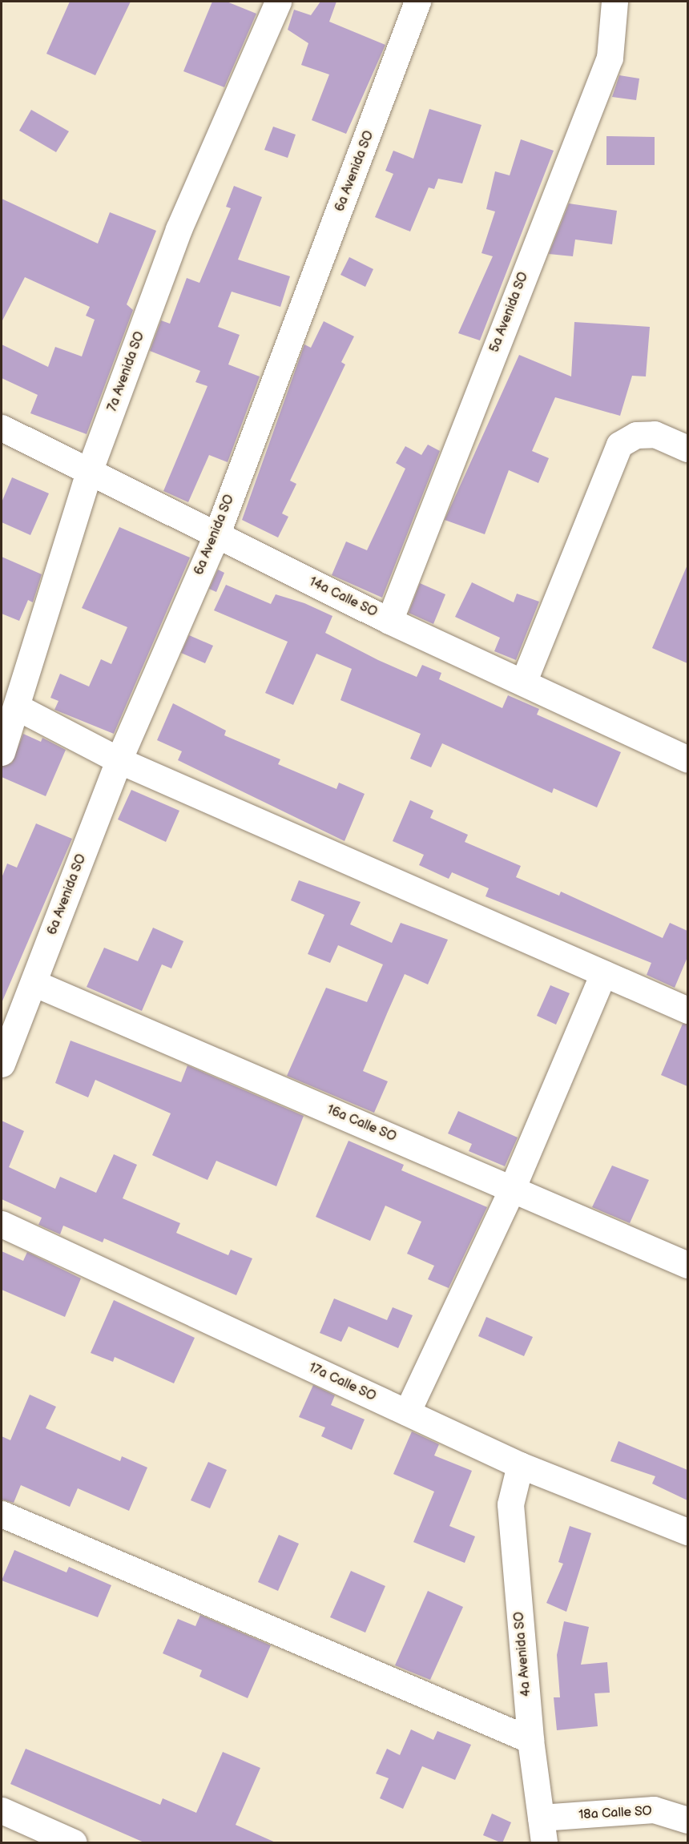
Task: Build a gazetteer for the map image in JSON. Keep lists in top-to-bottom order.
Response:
{
  "streets": {
    "street": [
      "6a Avenida SO",
      "5a Avenida SO",
      "7a Avenida SO",
      "14a Calle SO",
      "16a Calle SO",
      "17a Calle SO",
      "4a Avenida SO",
      "18a Calle SO"
    ]
  },
  "crossings": [
    ["6a Avenida SO", "14a Calle SO"],
    ["6a Avenida SO", "16a Calle SO"],
    ["5a Avenida SO", "14a Calle SO"],
    ["7a Avenida SO", "14a Calle SO"],
    ["17a Calle SO", "4a Avenida SO"],
    ["4a Avenida SO", "18a Calle SO"]
  ]
}
